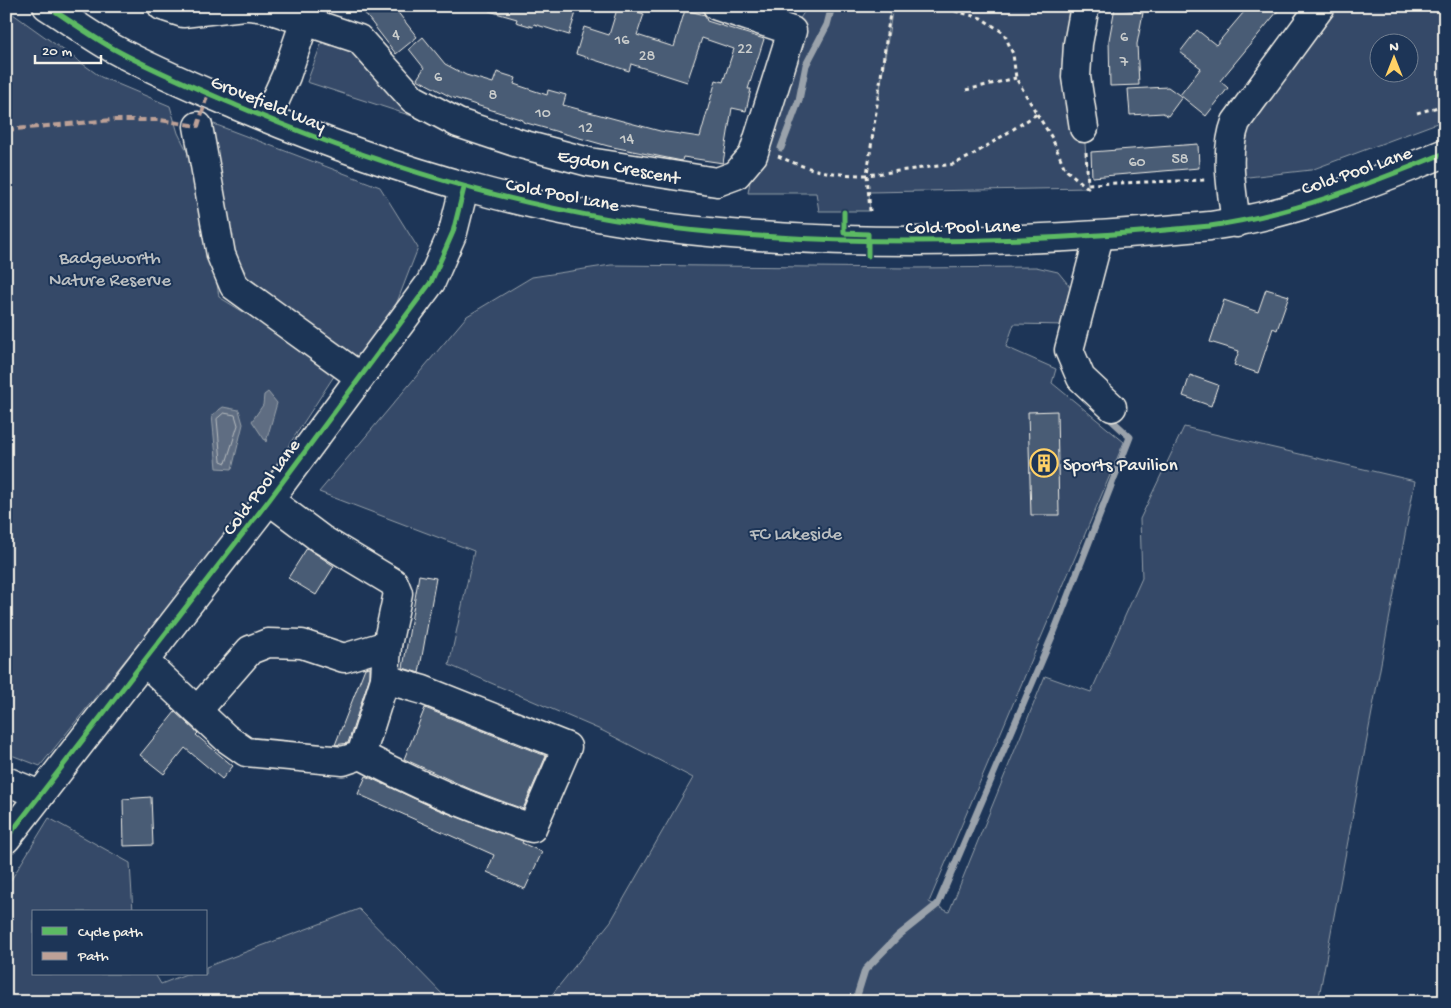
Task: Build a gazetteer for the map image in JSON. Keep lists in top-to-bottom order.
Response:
{
  "streets": {
    "street": ["Grovefield Way", "Egdon Crescent", "Cold Pool Lane"]
  },
  "crossings": [
    ["Grovefield Way", "Cold Pool Lane"]
  ],
  "parks": ["Badgeworth Nature Reserve", "FC Lakeside"],
  "places": {
    "building": ["Sports Pavilion"]
  },
  "house_numbers": [
    "4",
    "6",
    "16",
    "22",
    "28",
    "7",
    "6",
    "8",
    "10",
    "12",
    "14",
    "58",
    "60"
  ],
  "legend": ["Cycle path", "Path"],
  "scale_bar": "20 m",
  "north": "top"
}
